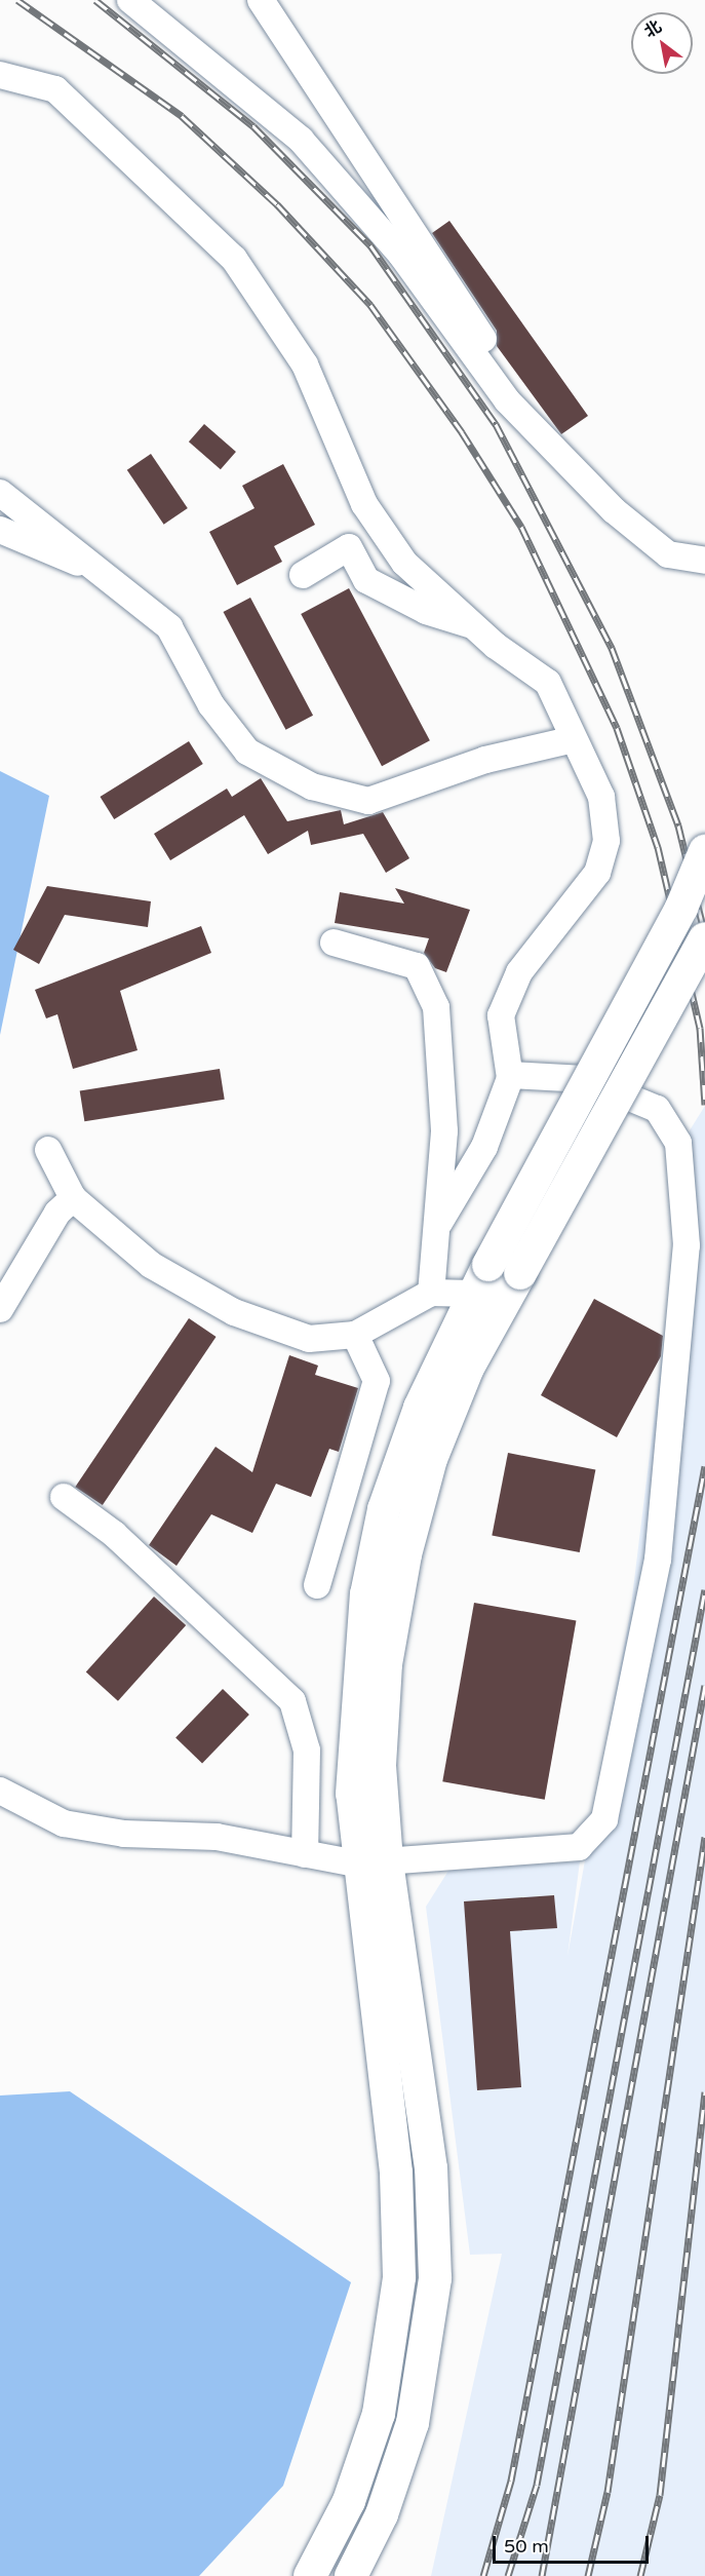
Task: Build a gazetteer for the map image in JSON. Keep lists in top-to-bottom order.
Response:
{
  "scale_bar": "50 m",
  "north": "top left"
}
